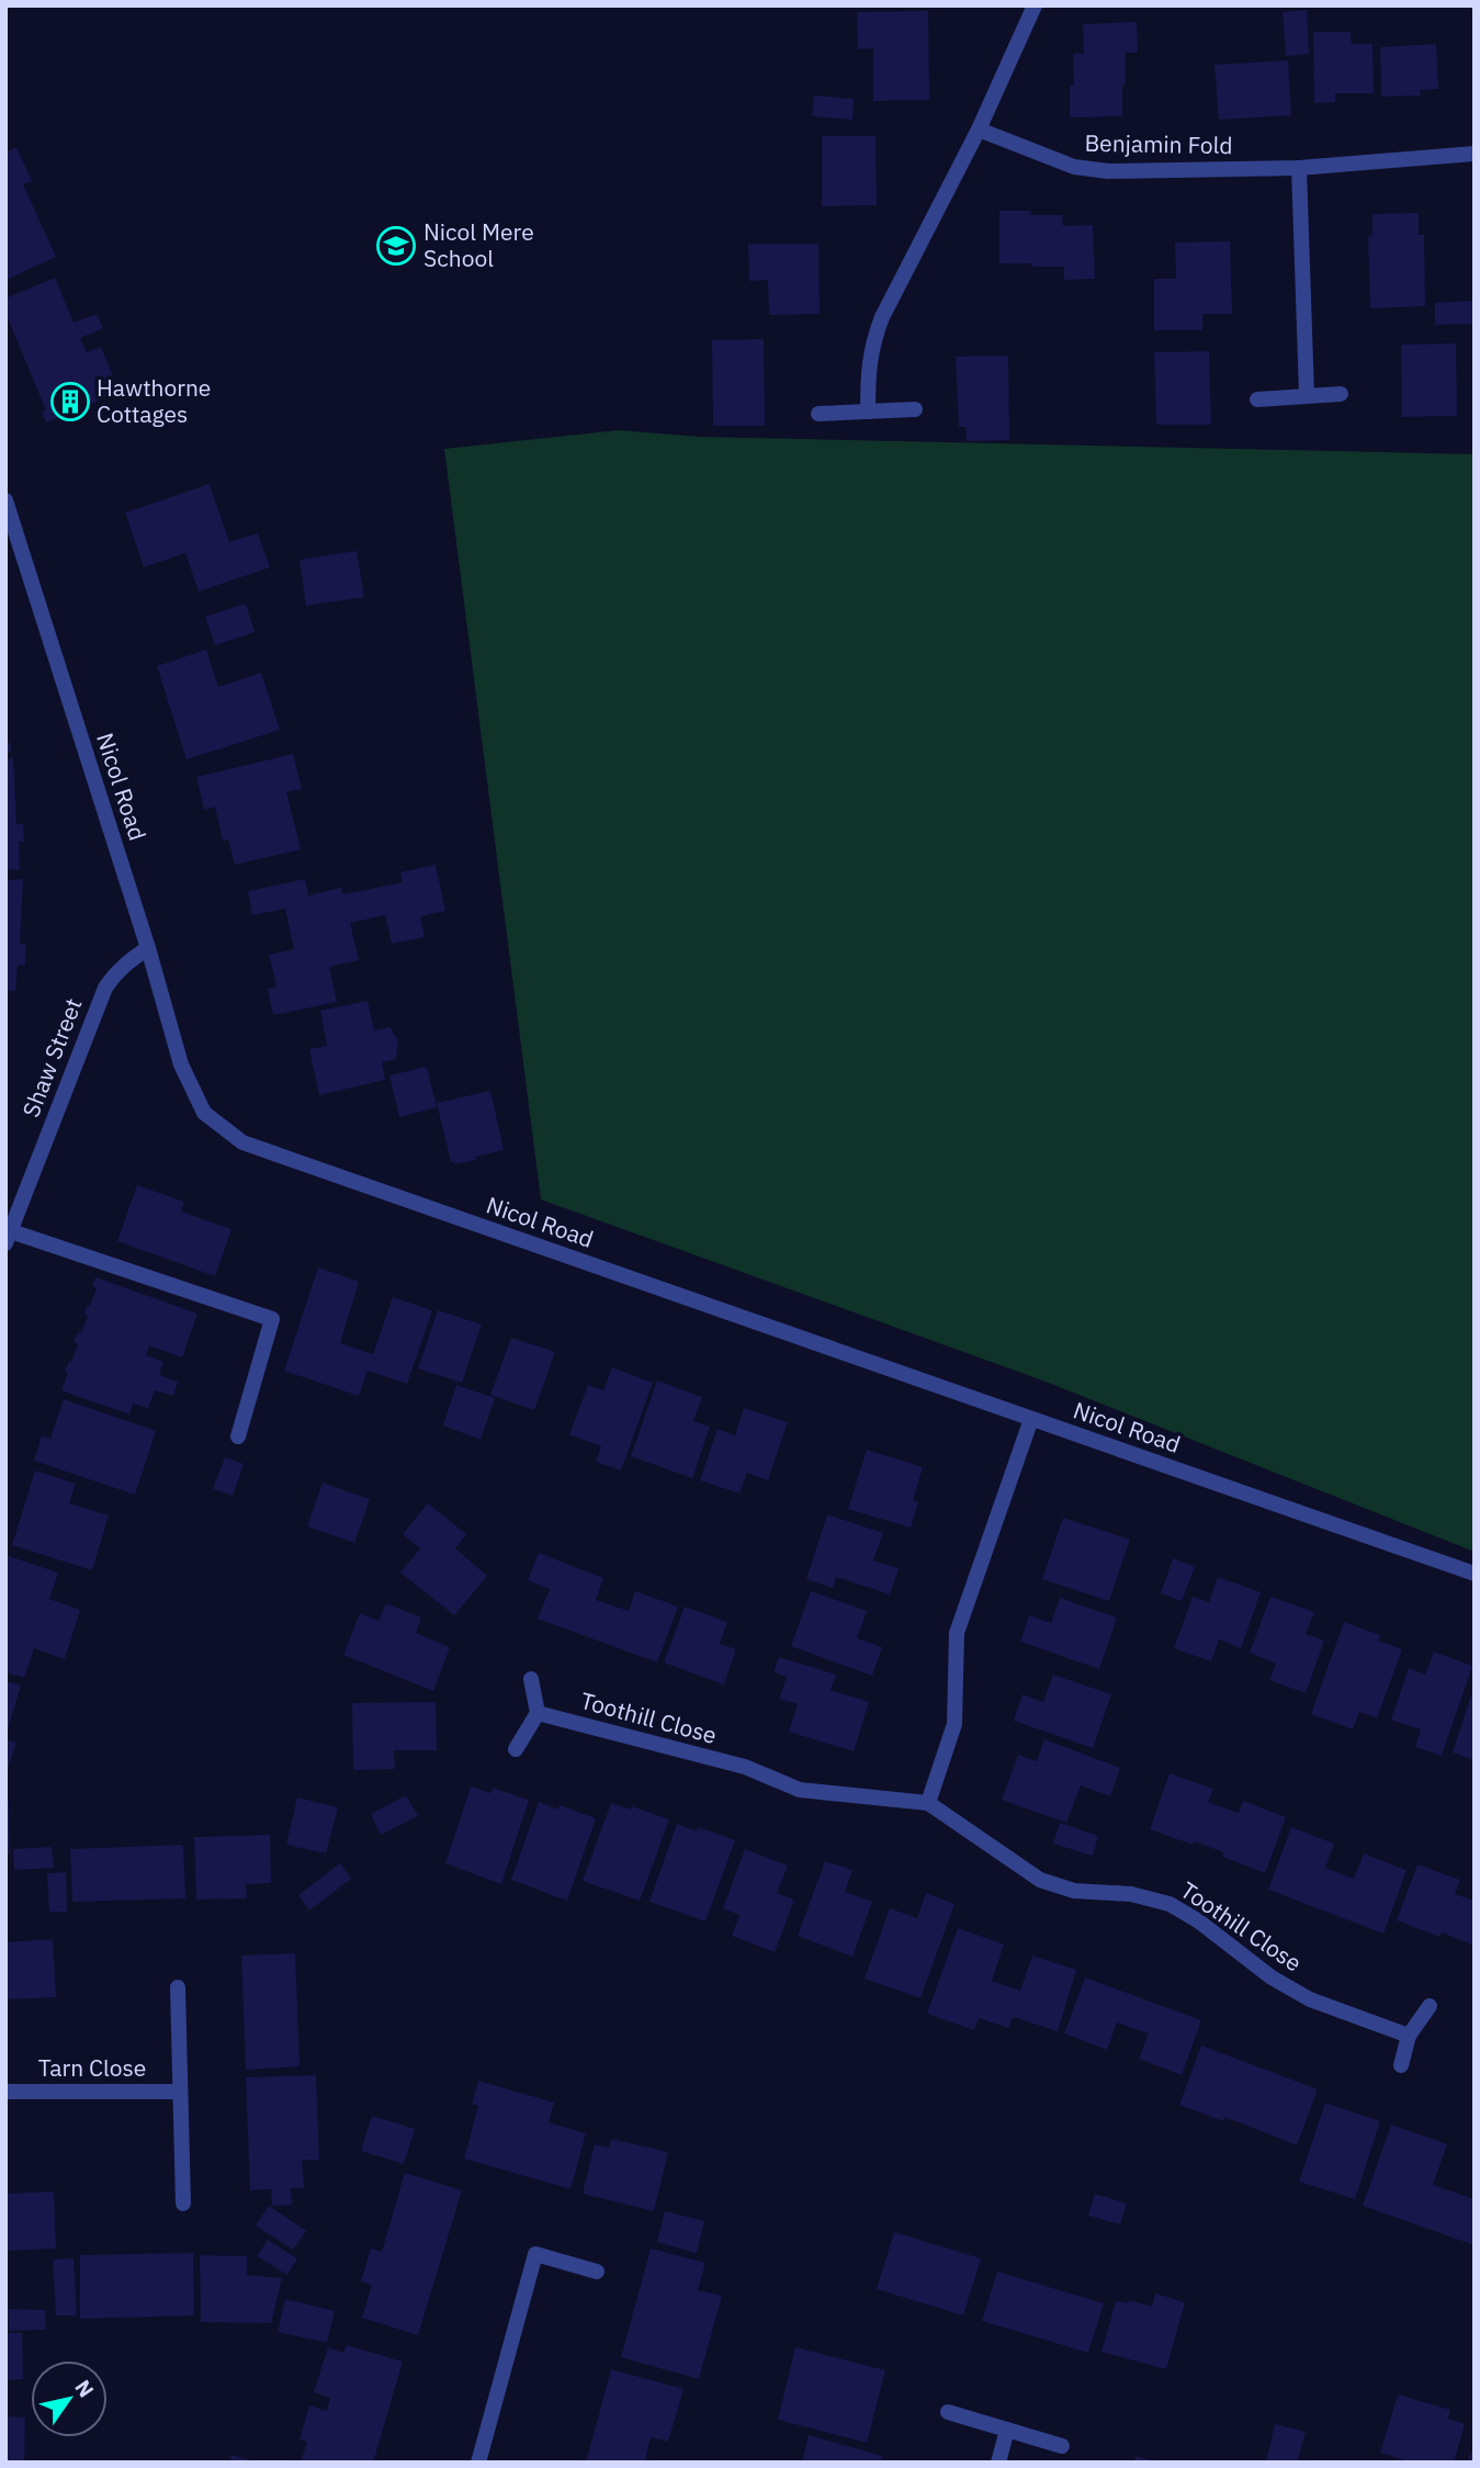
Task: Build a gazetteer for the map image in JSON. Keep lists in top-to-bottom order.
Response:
{
  "streets": {
    "street": [
      "Benjamin Fold",
      "Nicol Road",
      "Shaw Street",
      "Toothill Close",
      "Tarn Close"
    ]
  },
  "crossings": [
    ["Nicol Road", "Shaw Street"]
  ],
  "places": {
    "school or university": ["Nicol Mere School"],
    "building": ["Hawthorne Cottages"]
  },
  "north": "top right"
}
